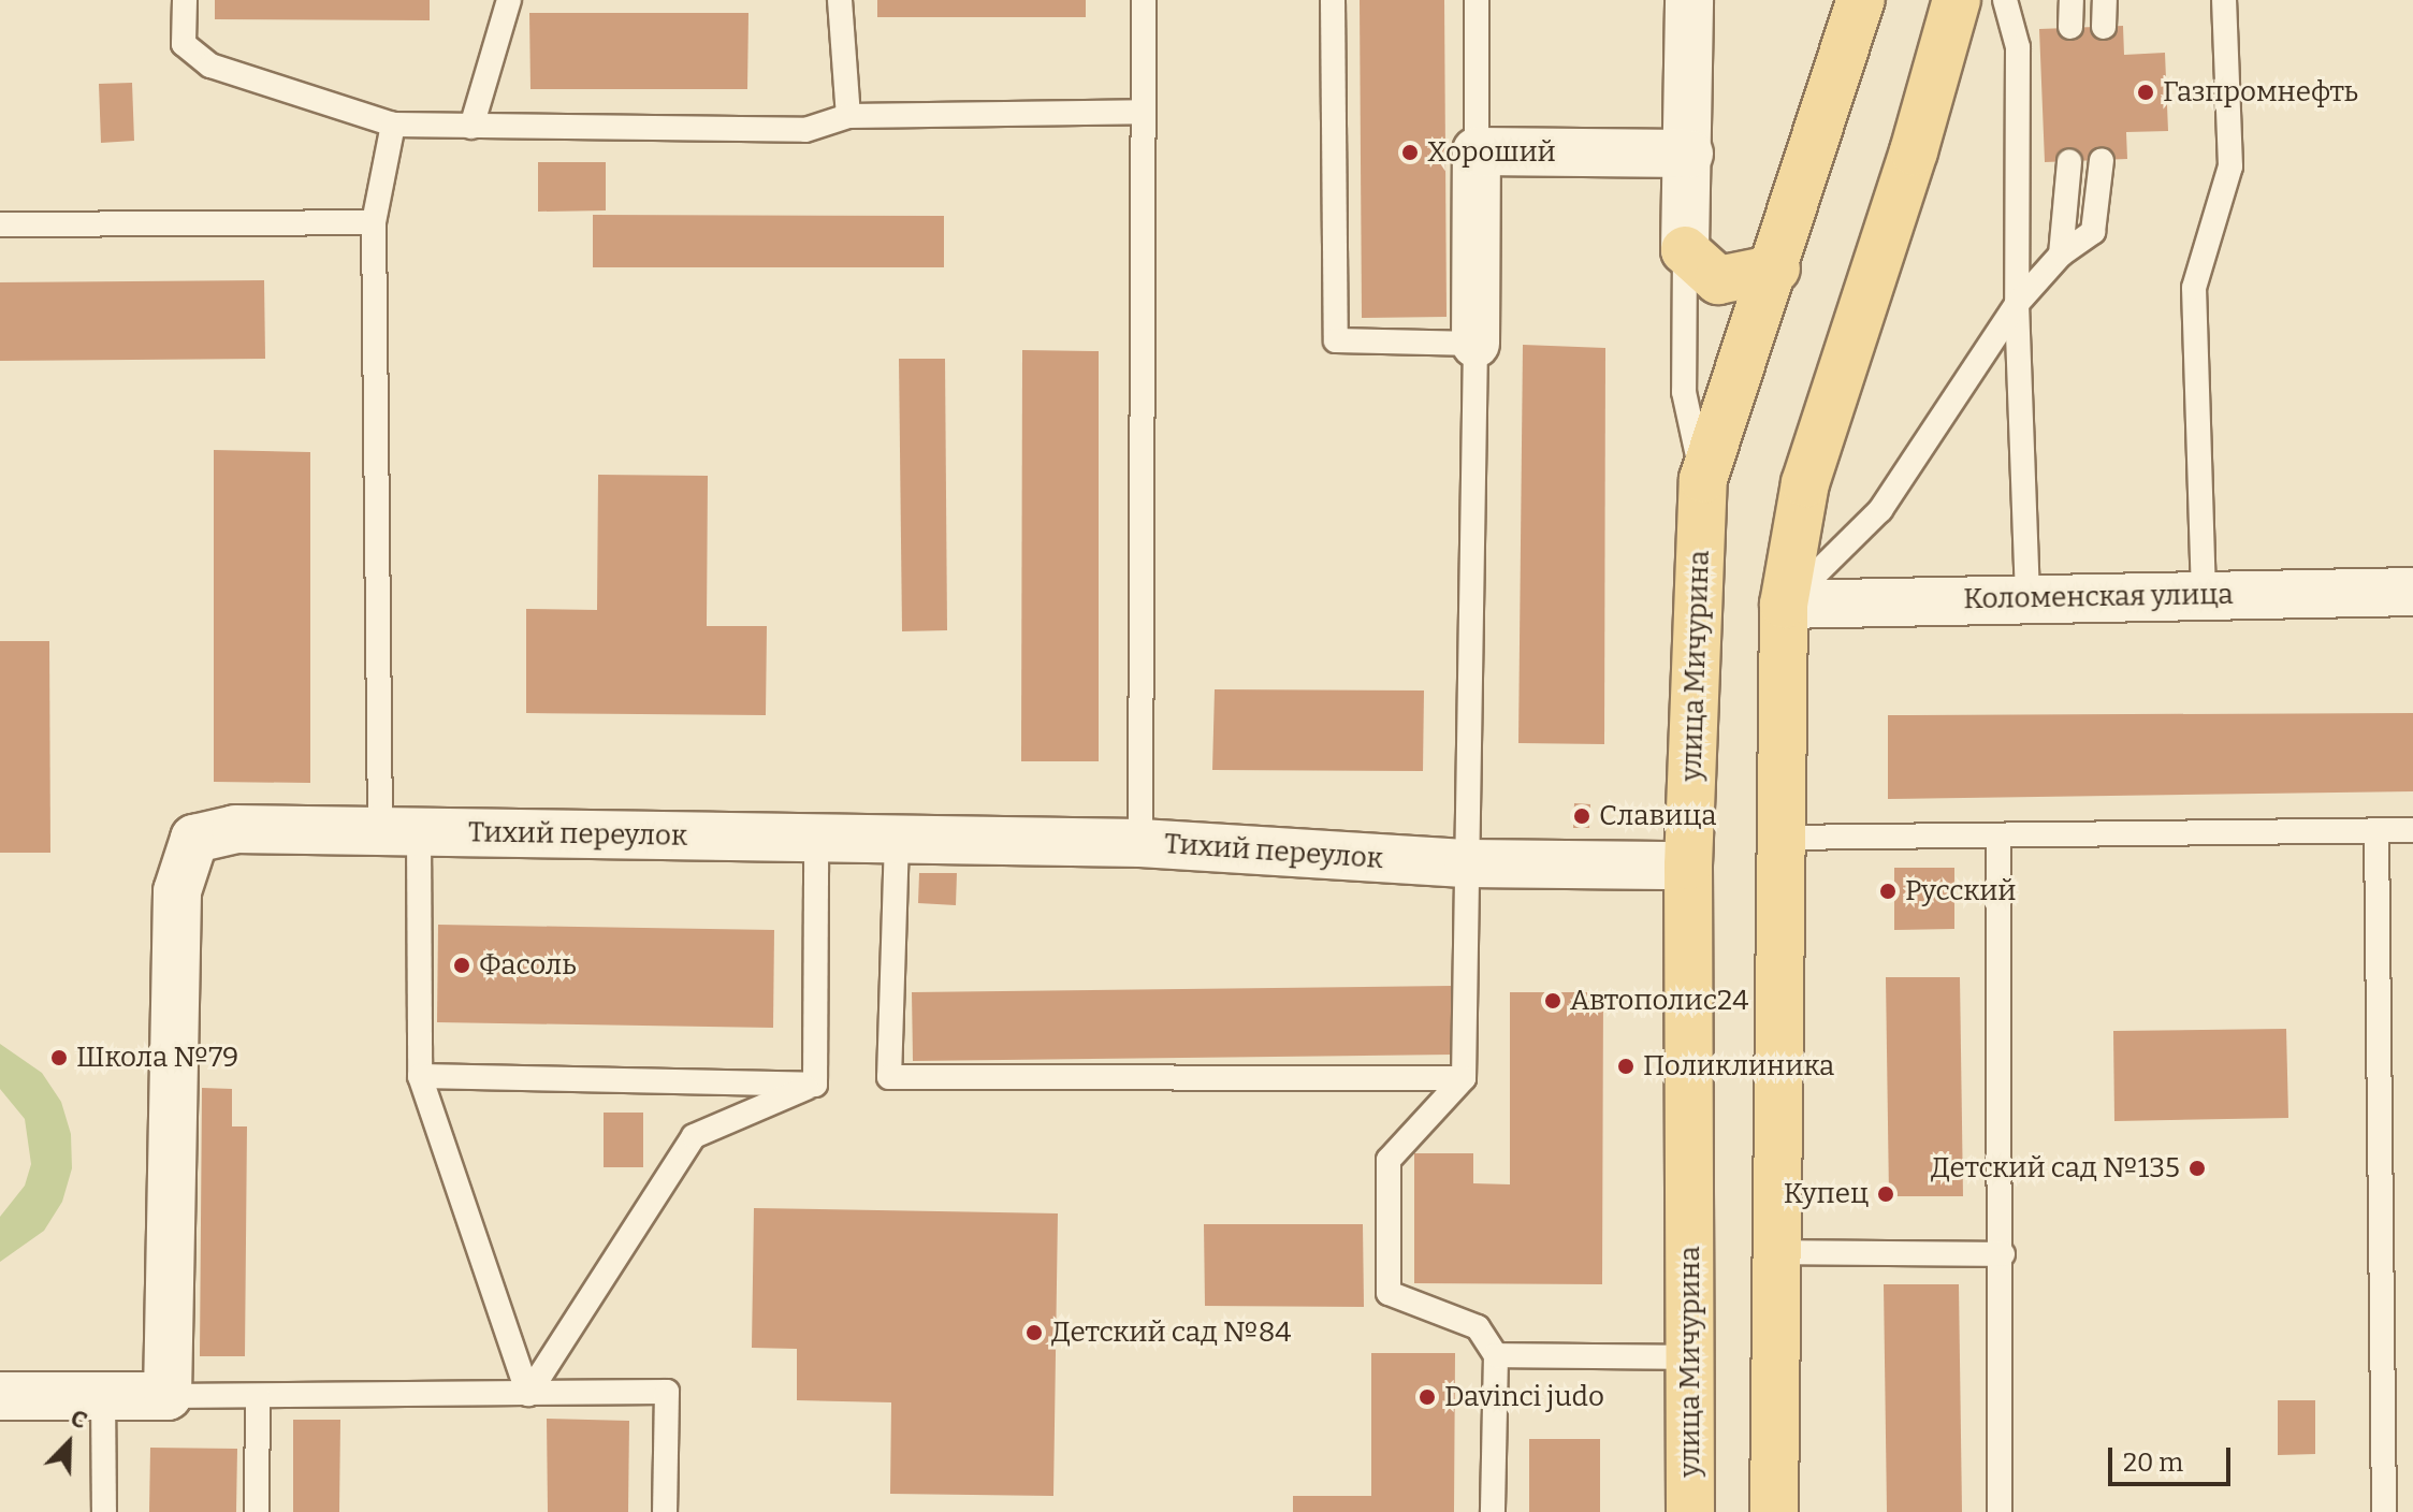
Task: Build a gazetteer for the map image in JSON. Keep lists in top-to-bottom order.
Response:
{
  "streets": {
    "main road": ["улица Мичурина"],
    "street": ["Коломенская улица", "Тихий переулок"]
  },
  "crossings": [
    ["улица Мичурина", "Тихий переулок"]
  ],
  "places": [
    "Газпромнефть",
    "Хороший",
    "Славица",
    "Русский",
    "Фасоль",
    "Автополис24",
    "Школа №79",
    "Поликлиника",
    "Детский сад №135",
    "Купец",
    "Детский сад №84",
    "Davinci judo"
  ],
  "scale_bar": "20 m",
  "north": "top right"
}
